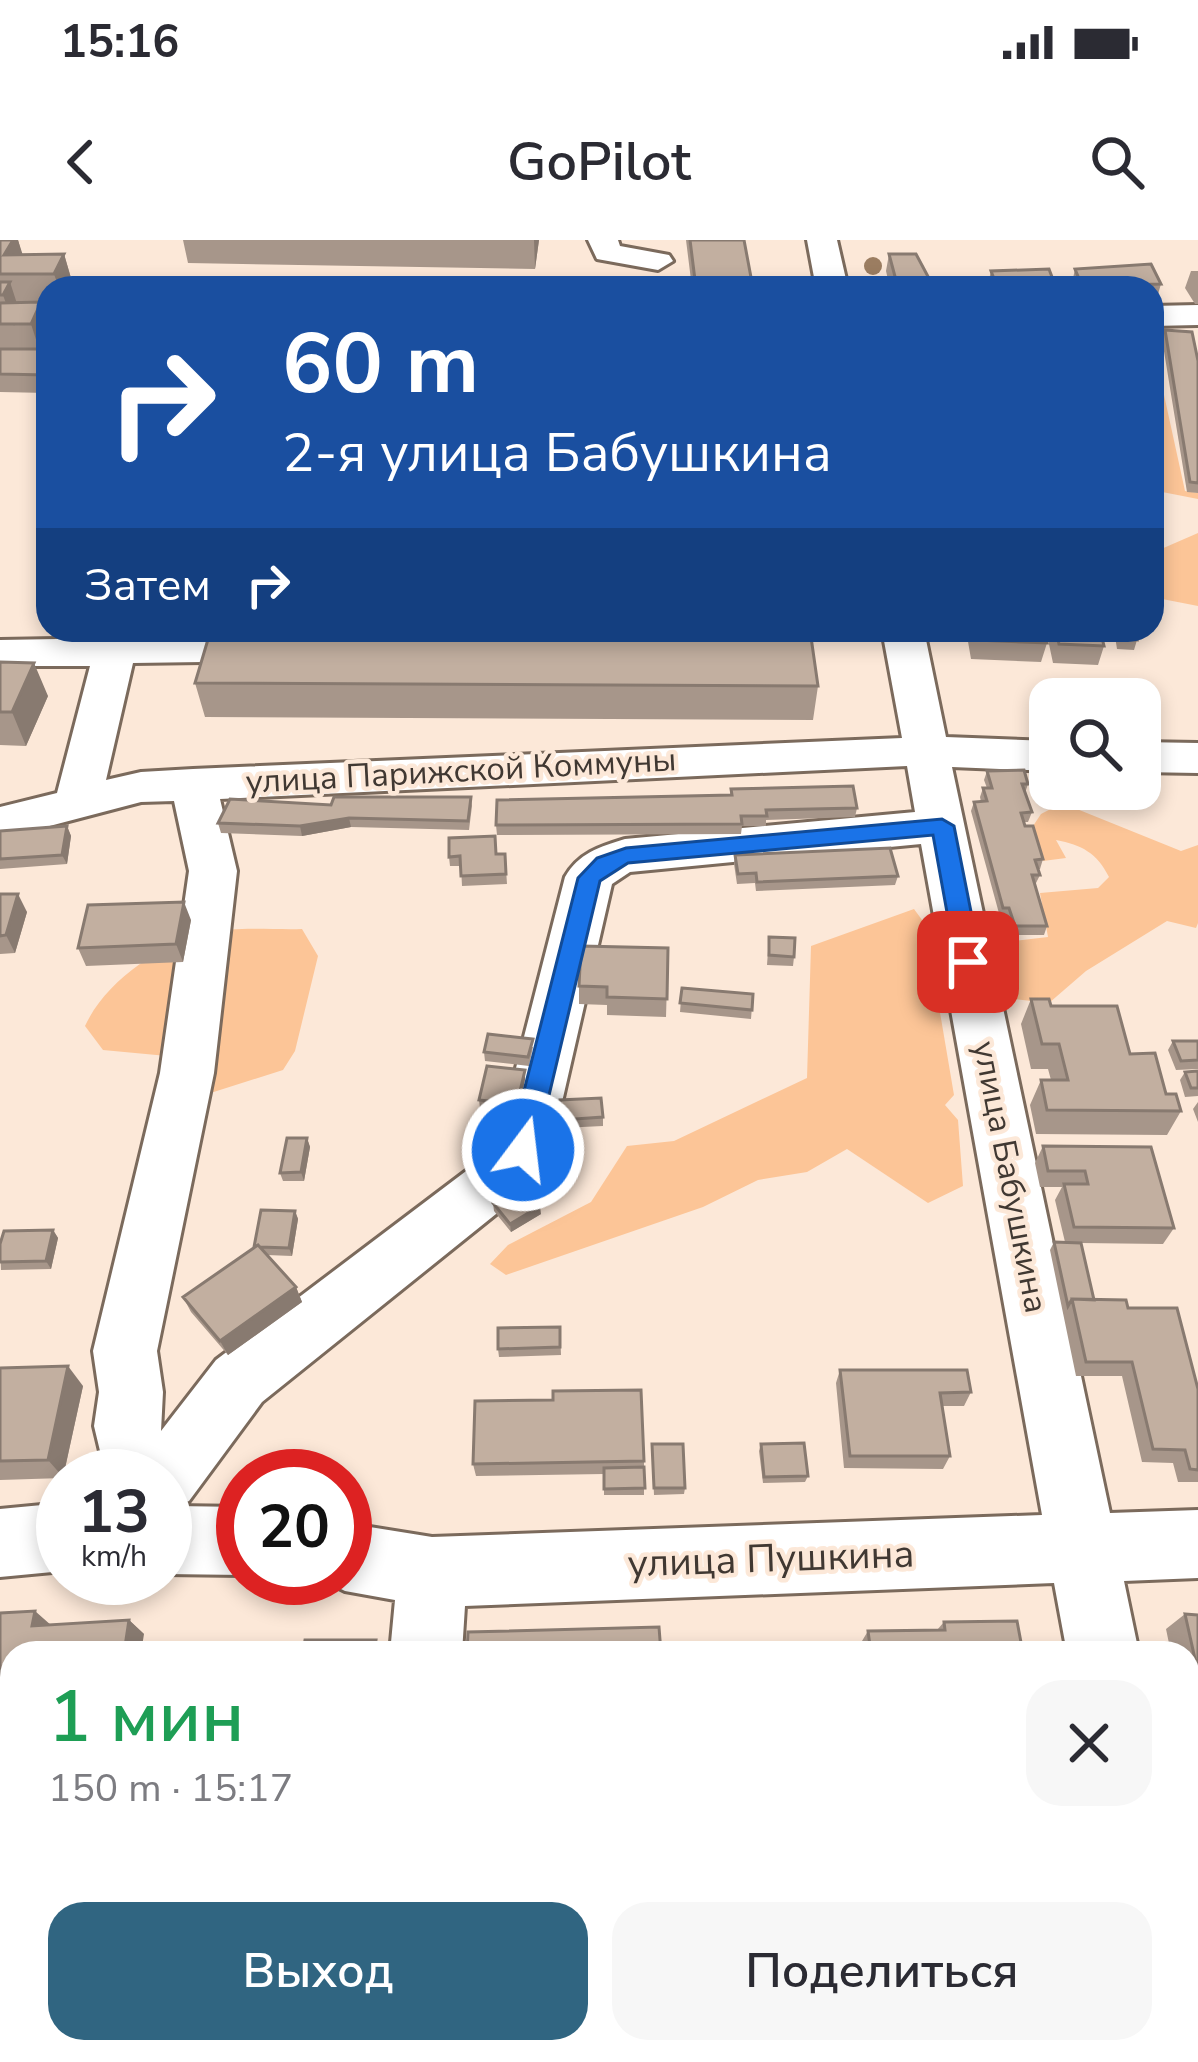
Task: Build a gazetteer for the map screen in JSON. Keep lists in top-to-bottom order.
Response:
{
  "streets": {
    "street": ["улица Парижской Коммуны", "улица Бабушкина", "улица Пушкина"]
  },
  "crossings": [
    ["улица Парижской Коммуны", "улица Бабушкина"],
    ["улица Бабушкина", "улица Пушкина"]
  ],
  "page": {
    "status": "15:16",
    "header": "GoPilot",
    "turn": ["60 m", "2-я улица Бабушкина"],
    "then": "Затем",
    "speed": "13 km/h",
    "limit": "20",
    "heading": ["1 мин", "150 m · 15:17"],
    "buttons": ["Выход", "Поделиться"]
  }
}
